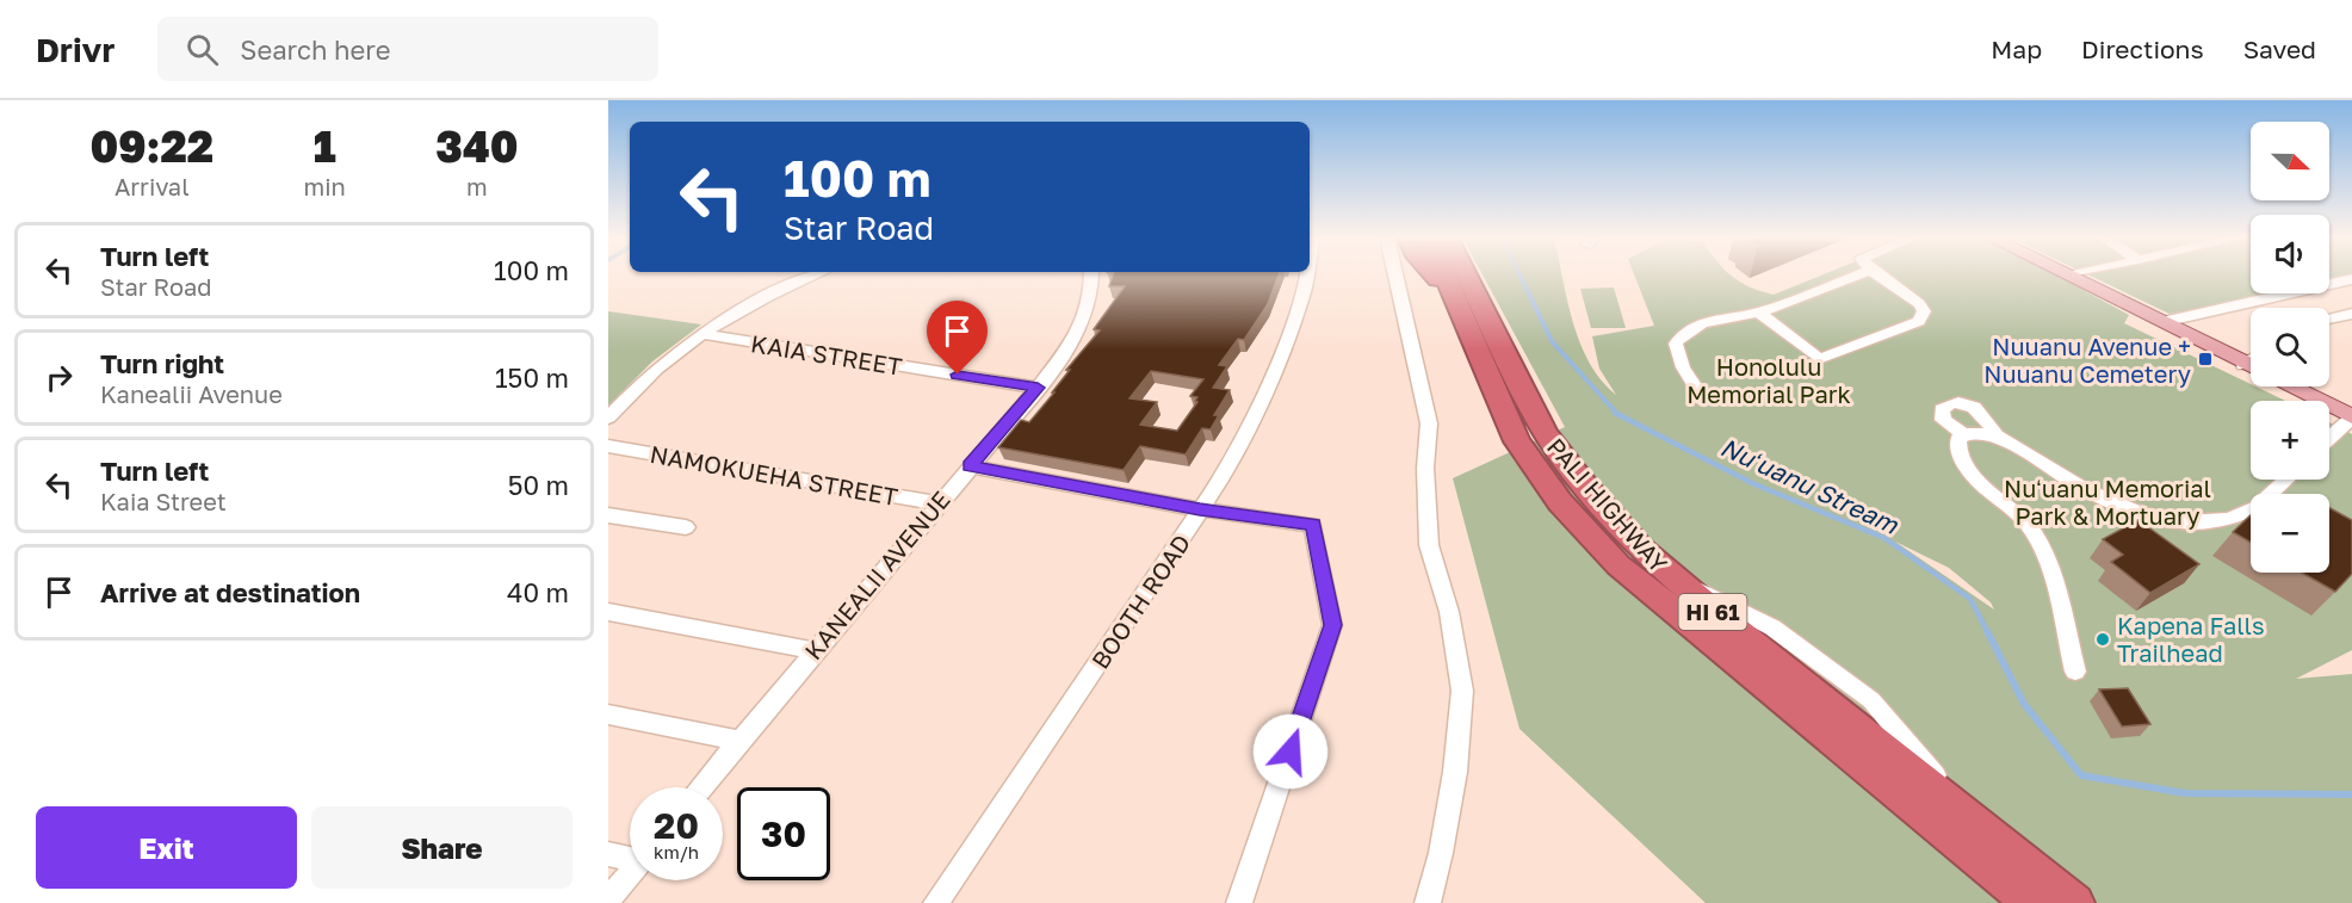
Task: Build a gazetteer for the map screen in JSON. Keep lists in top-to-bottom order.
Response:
{
  "streets": {
    "highway": ["PALI HIGHWAY", "HI 61"],
    "street": [
      "KAIA STREET",
      "NAMOKUEHA STREET",
      "KANEALII AVENUE",
      "BOOTH ROAD"
    ]
  },
  "crossings": [
    ["KAIA STREET", "KANEALII AVENUE"],
    ["NAMOKUEHA STREET", "KANEALII AVENUE"]
  ],
  "water": ["Nuʻuanu Stream"],
  "parks": ["Honolulu Memorial Park", "Nuʻuanu Memorial Park & Mortuary"],
  "places": {
    "transit": ["Nuuanu Avenue + Nuuanu Cemetery"],
    "other": ["Kapena Falls Trailhead"]
  },
  "north": "right",
  "page": {
    "header": "Drivr",
    "search": "Search here",
    "nav": ["Map", "Directions", "Saved"],
    "eta": [
      "09:22",
      "Arrival",
      "1",
      "min",
      "340",
      "m"
    ],
    "map_buttons": ["+", "−"],
    "turn": ["100 m", "Star Road"],
    "list": [
      {
        "name": "Turn left",
        "note": "Star Road",
        "value": "100 m"
      },
      {
        "name": "Turn right",
        "note": "Kanealii Avenue",
        "value": "150 m"
      },
      {
        "name": "Turn left",
        "note": "Kaia Street",
        "value": "50 m"
      },
      {
        "name": "Arrive at destination",
        "value": "40 m"
      }
    ],
    "speed": "20 km/h",
    "limit": "30",
    "buttons": ["Exit", "Share"]
  }
}
